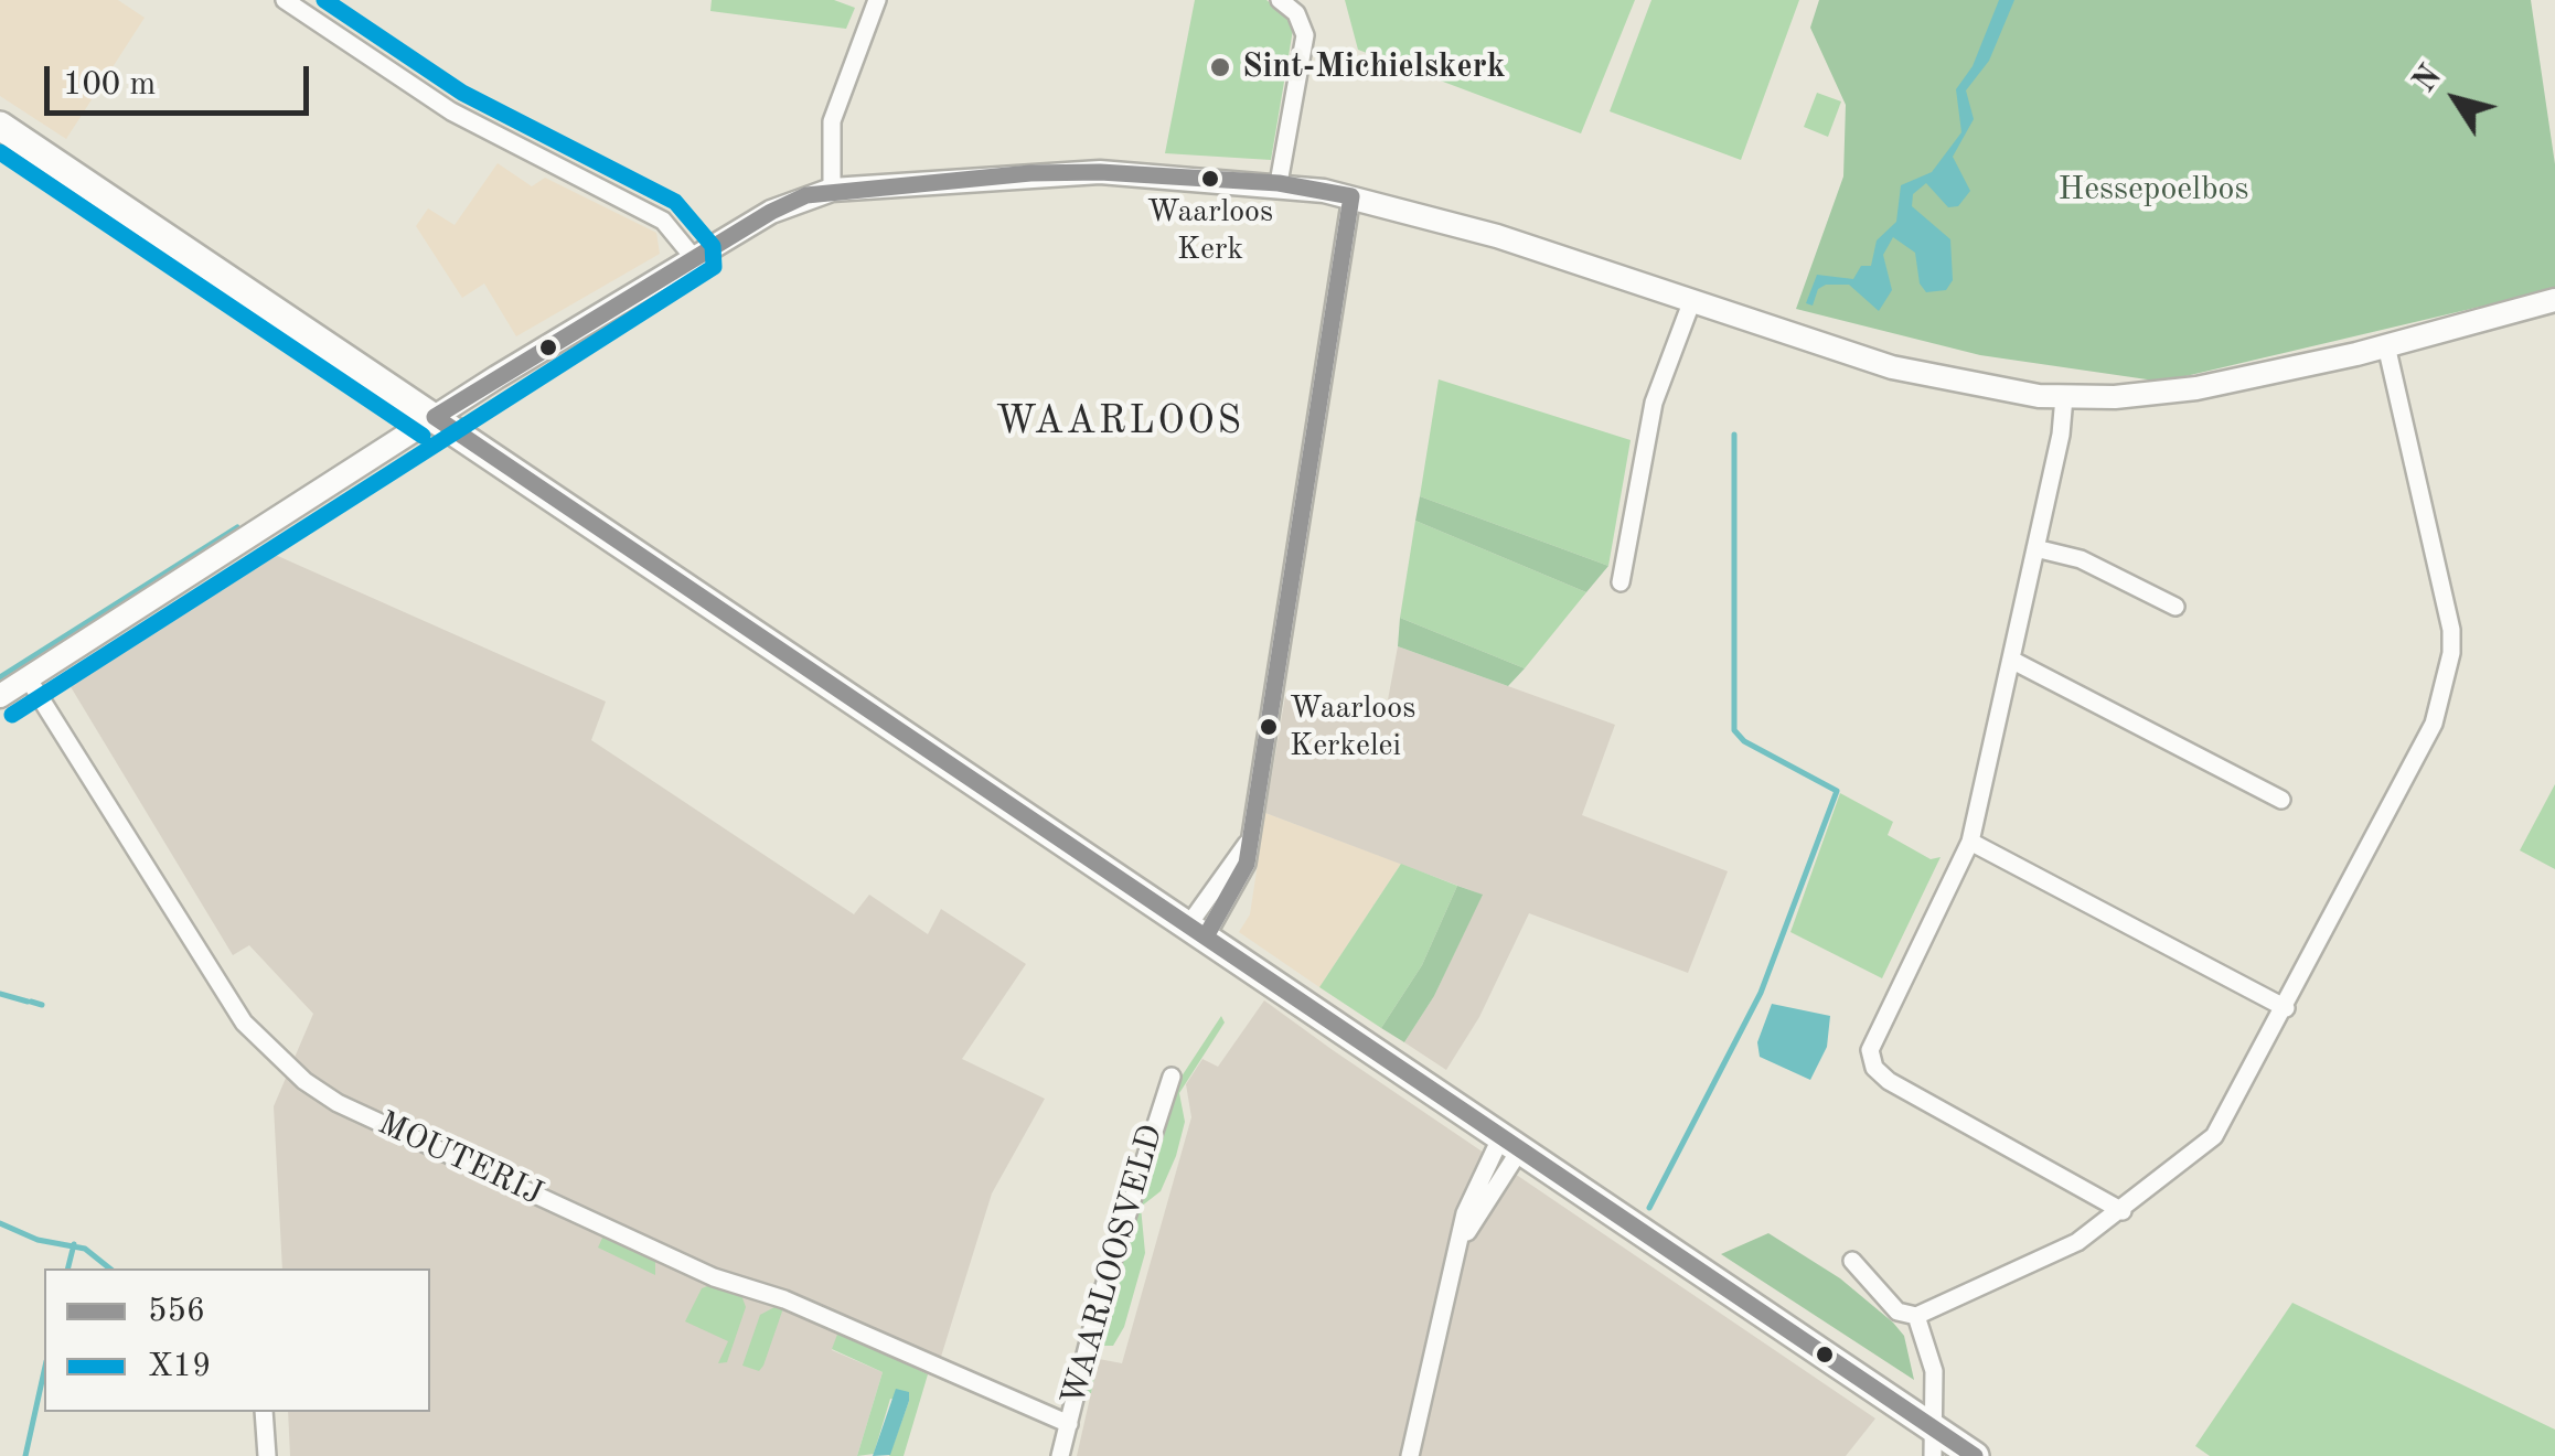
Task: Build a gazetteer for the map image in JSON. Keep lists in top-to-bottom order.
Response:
{
  "streets": {
    "street": ["MOUTERIJ", "WAARLOOSVELD"]
  },
  "crossings": [
    ["MOUTERIJ", "WAARLOOSVELD"]
  ],
  "districts": ["WAARLOOS"],
  "parks": ["Hessepoelbos"],
  "places": ["Sint-Michielskerk", "Waarloos Kerk", "Waarloos Kerkelei"],
  "lines": ["transit line X19", "transit line 556"],
  "legend": ["556", "X19"],
  "scale_bar": "100 m",
  "north": "top left"
}
